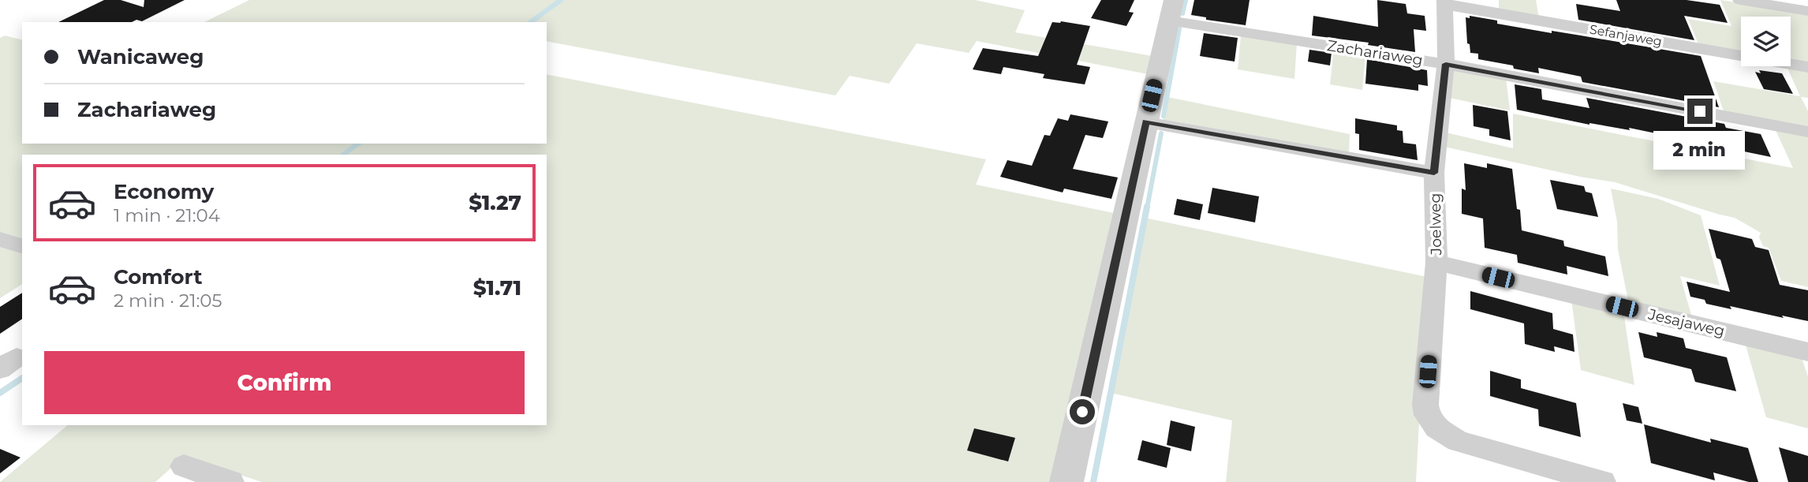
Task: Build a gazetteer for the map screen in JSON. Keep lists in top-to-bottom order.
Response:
{
  "streets": {
    "street": [
      "Sefanjaweg",
      "Zachariaweg",
      "Joelweg",
      "Jesajaweg"
    ]
  },
  "crossings": [
    ["Sefanjaweg", "Joelweg"],
    ["Zachariaweg", "Joelweg"],
    ["Joelweg", "Jesajaweg"]
  ],
  "page": {
    "banner": ["Wanicaweg", "Zachariaweg"],
    "bubble": "2 min",
    "list": [
      {
        "name": "Economy",
        "note": "1 min · 21:04",
        "value": "$1.27"
      },
      {
        "name": "Comfort",
        "note": "2 min · 21:05",
        "value": "$1.71"
      }
    ],
    "buttons": "Confirm"
  }
}
